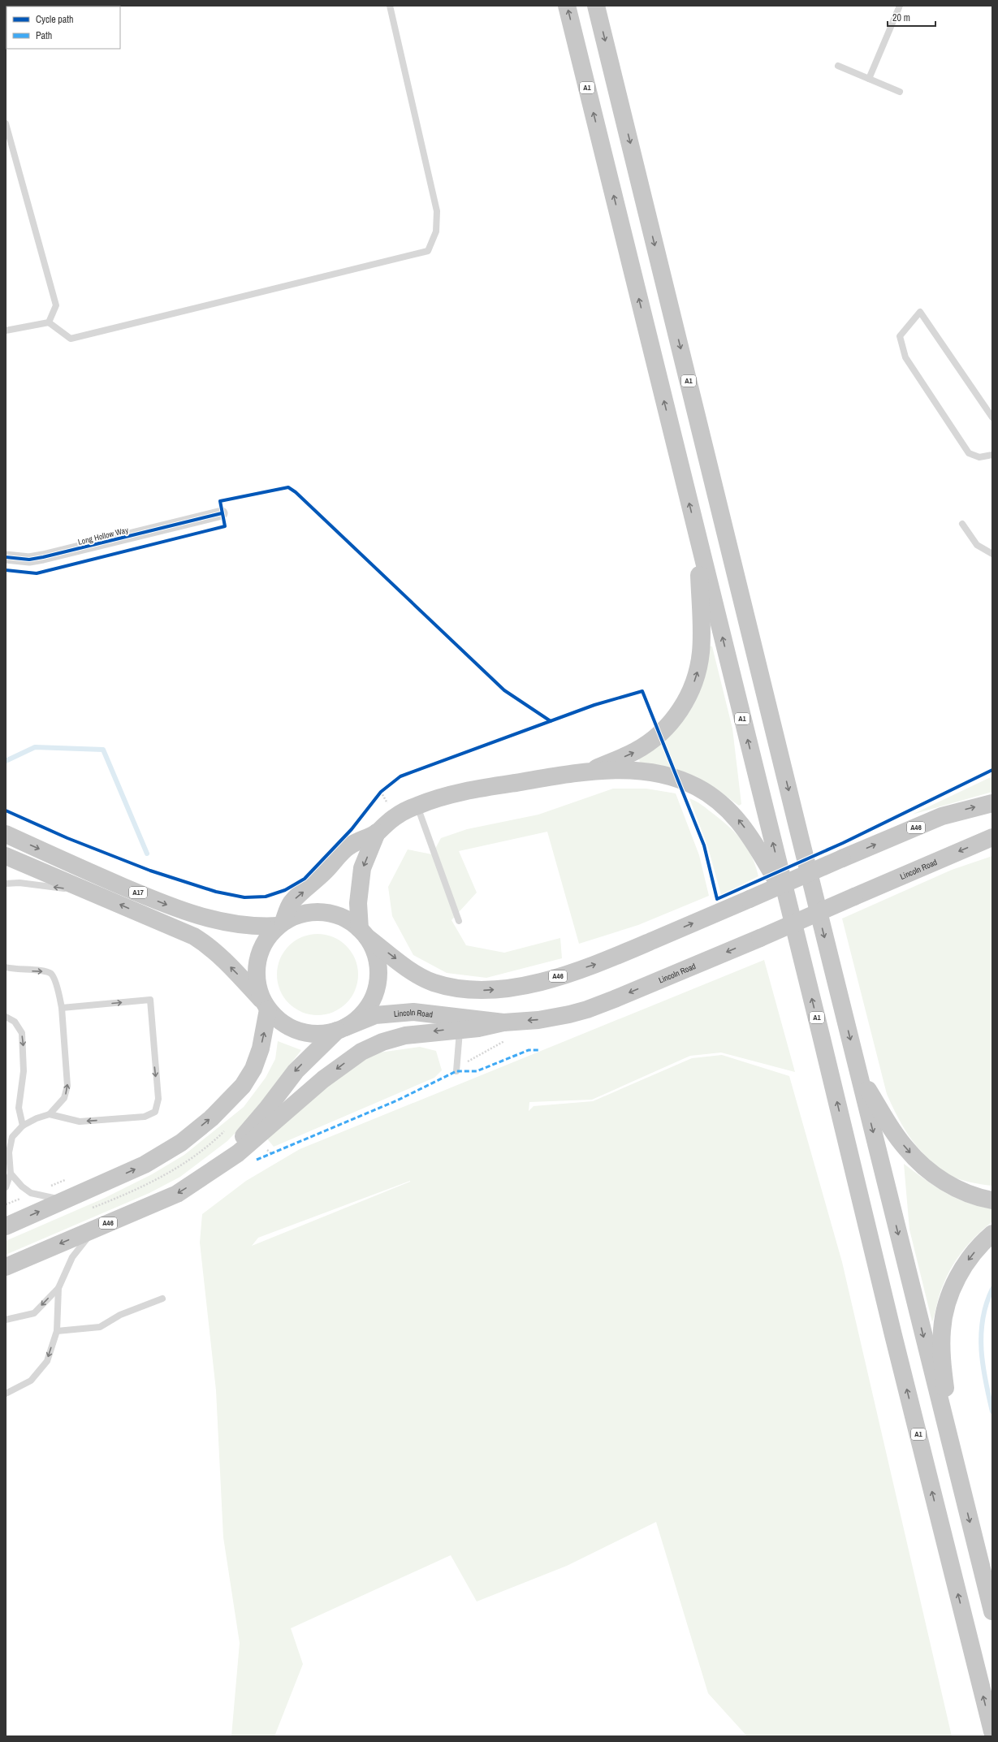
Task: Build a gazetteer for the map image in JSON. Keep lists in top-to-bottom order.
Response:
{
  "streets": {
    "highway": [
      "A1",
      "A46",
      "Lincoln Road",
      "A17"
    ],
    "street": ["Long Hollow Way"]
  },
  "crossings": [
    ["A46", "Lincoln Road"]
  ],
  "legend": ["Cycle path", "Path"],
  "scale_bar": "20 m"
}
